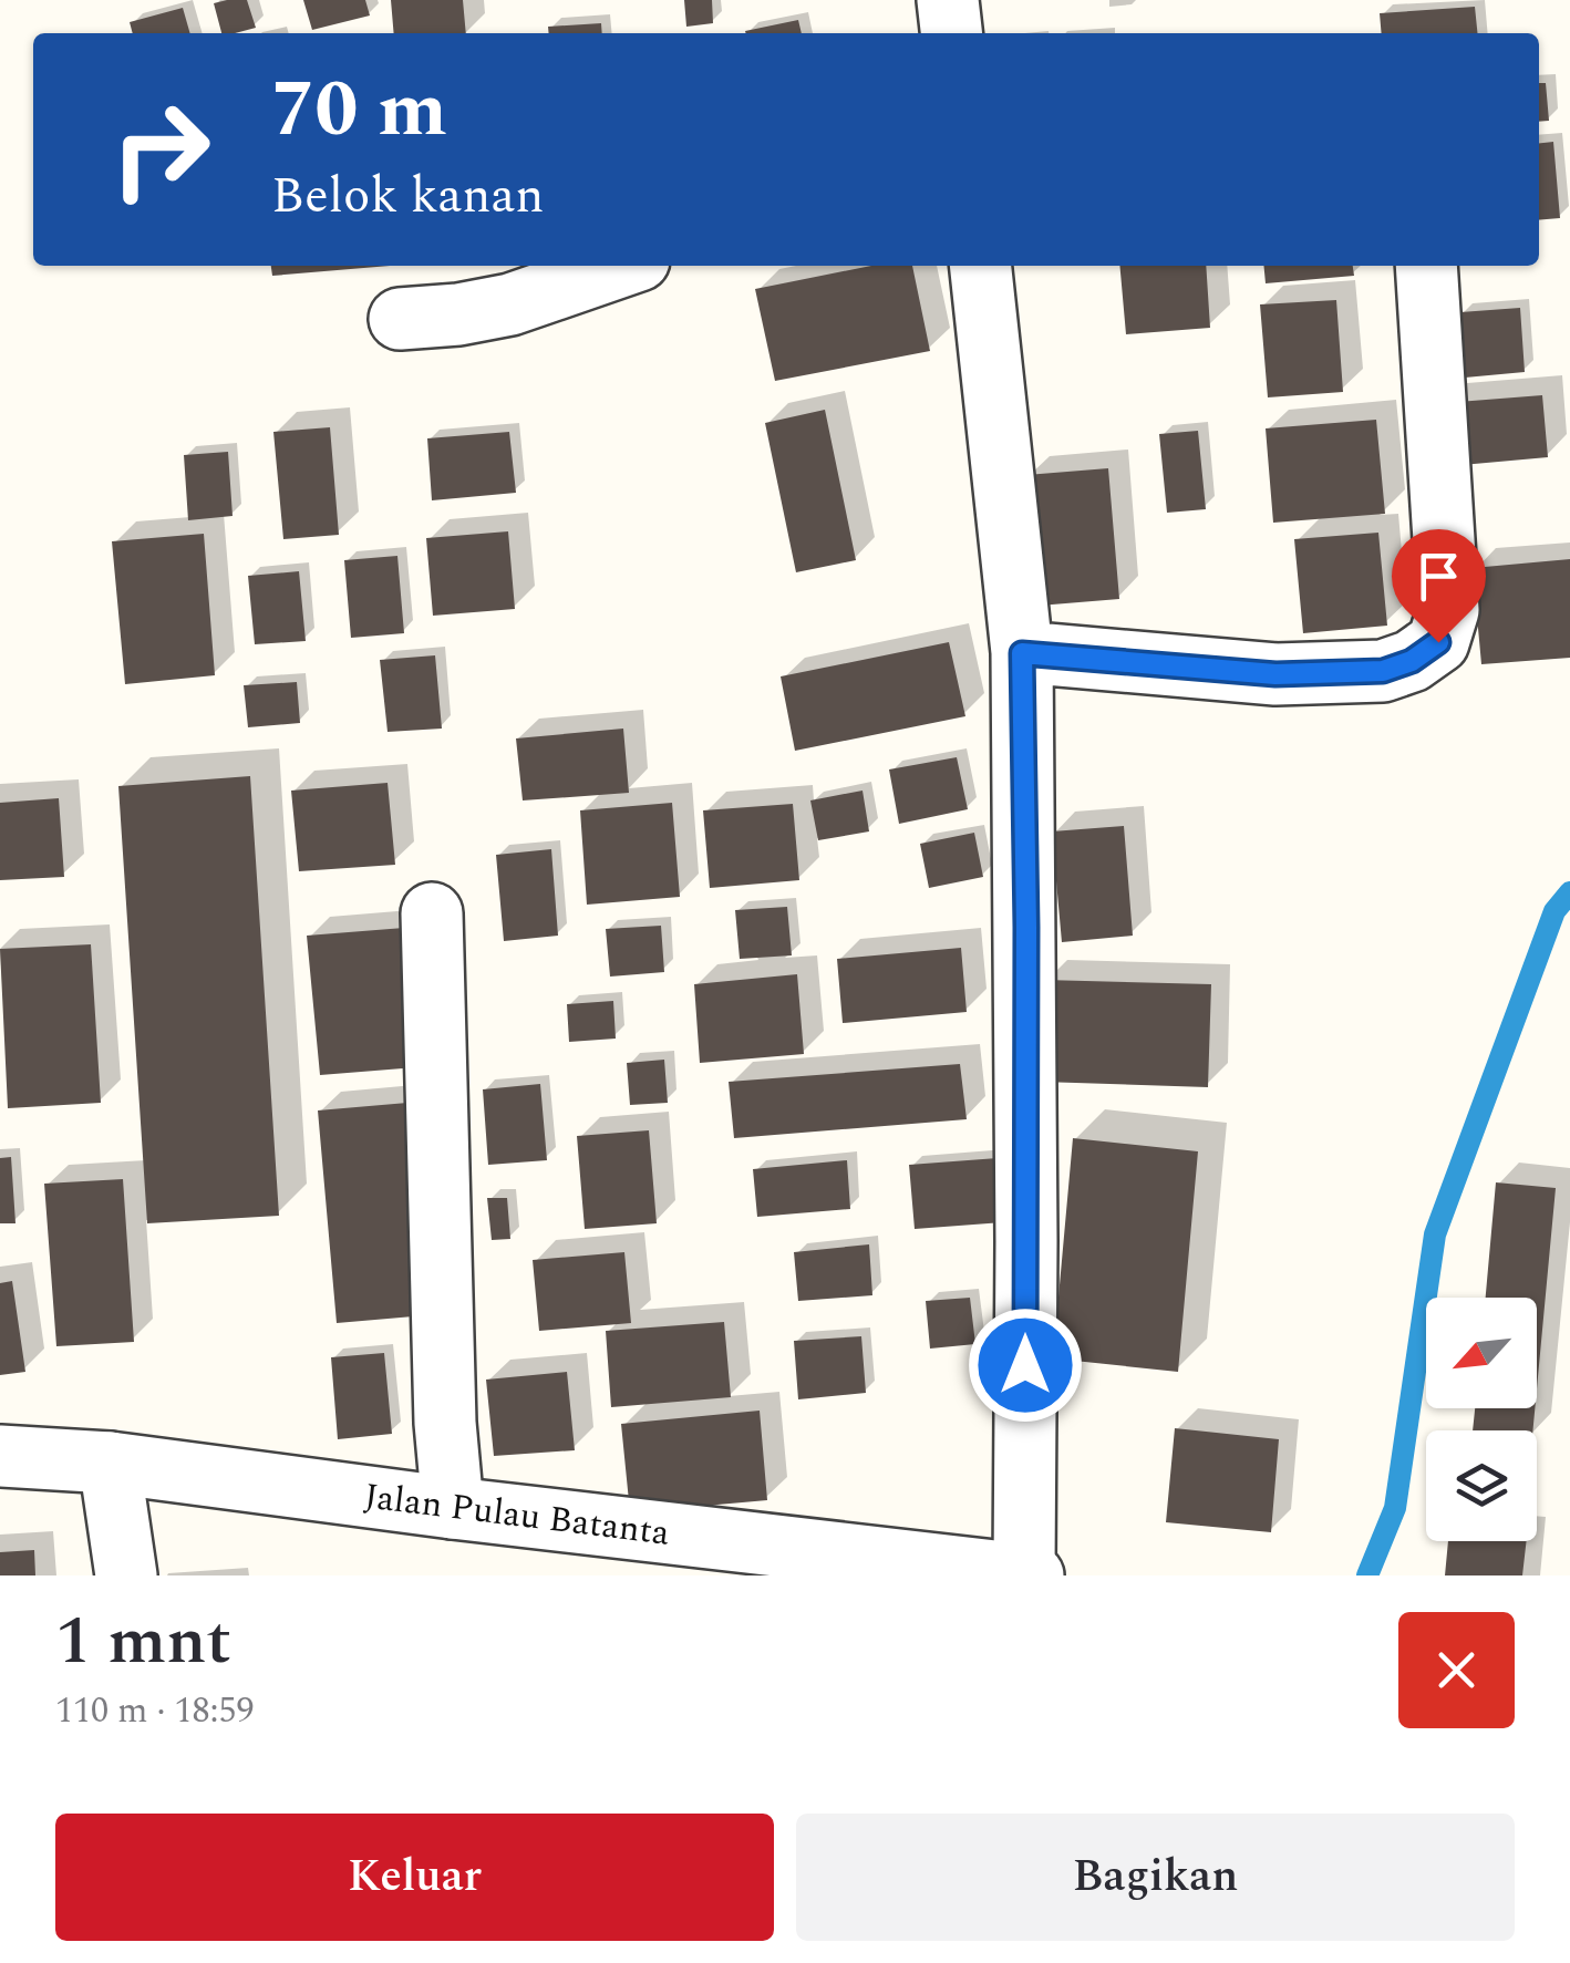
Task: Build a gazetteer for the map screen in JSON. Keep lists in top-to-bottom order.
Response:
{
  "streets": {
    "street": ["Jalan Pulau Batanta"]
  },
  "north": "bottom left",
  "page": {
    "turn": ["70 m", "Belok kanan"],
    "heading": ["1 mnt", "110 m · 18:59"],
    "buttons": ["Keluar", "Bagikan"]
  }
}
